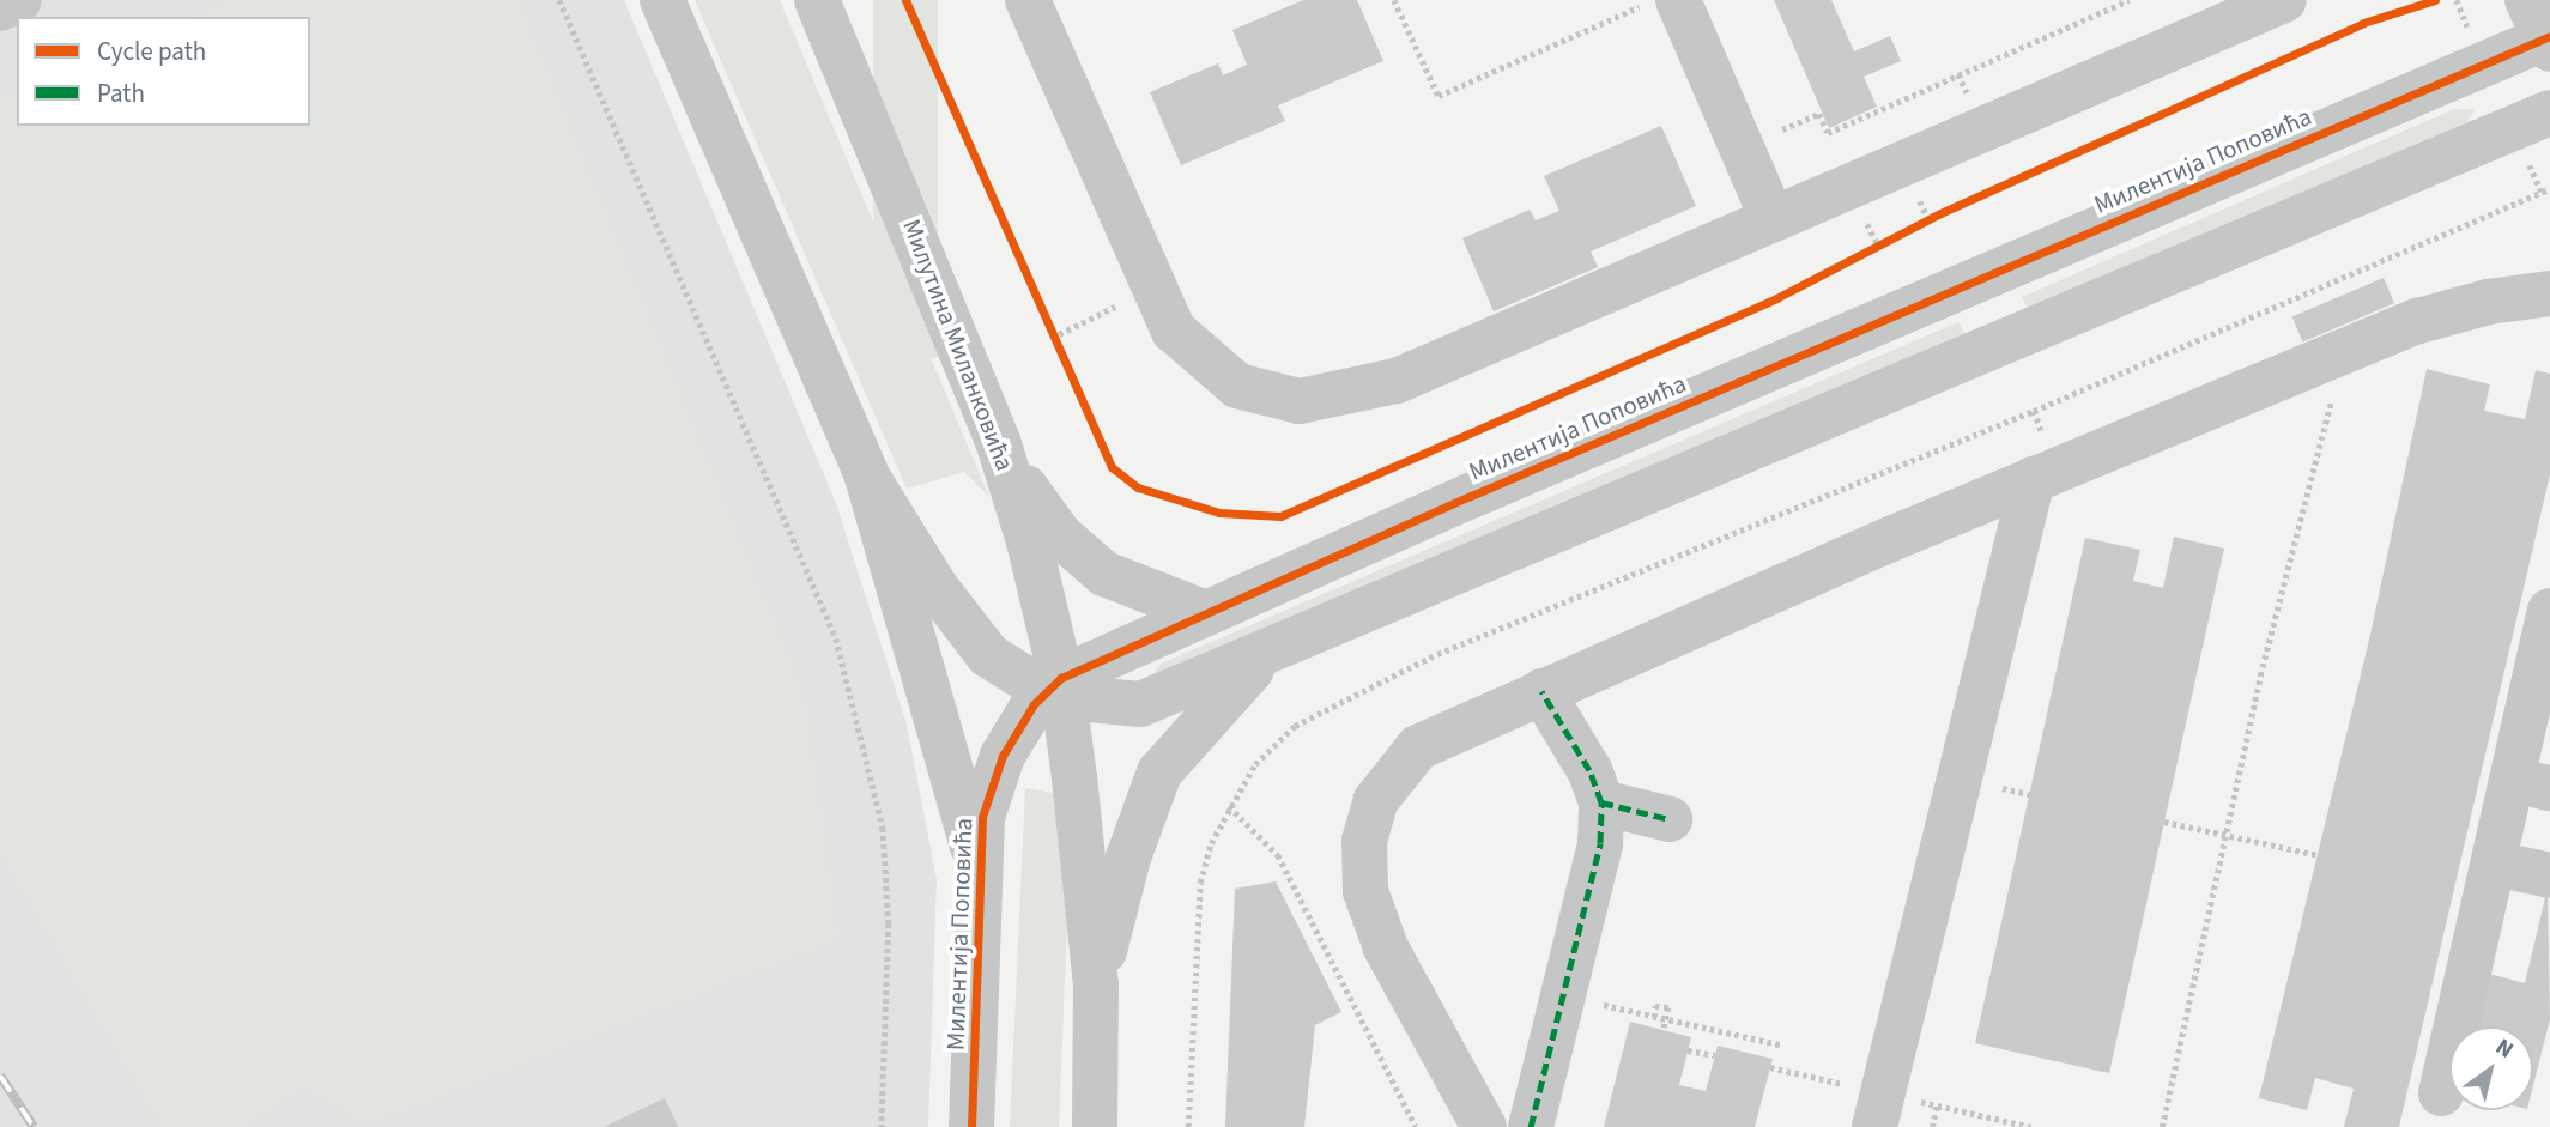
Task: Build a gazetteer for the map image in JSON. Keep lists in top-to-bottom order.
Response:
{
  "streets": {
    "street": ["Милентија Поповића", "Милутина Миланковића"]
  },
  "crossings": [
    ["Милентија Поповића", "Милутина Миланковића"]
  ],
  "legend": ["Cycle path", "Path"],
  "north": "top right"
}
